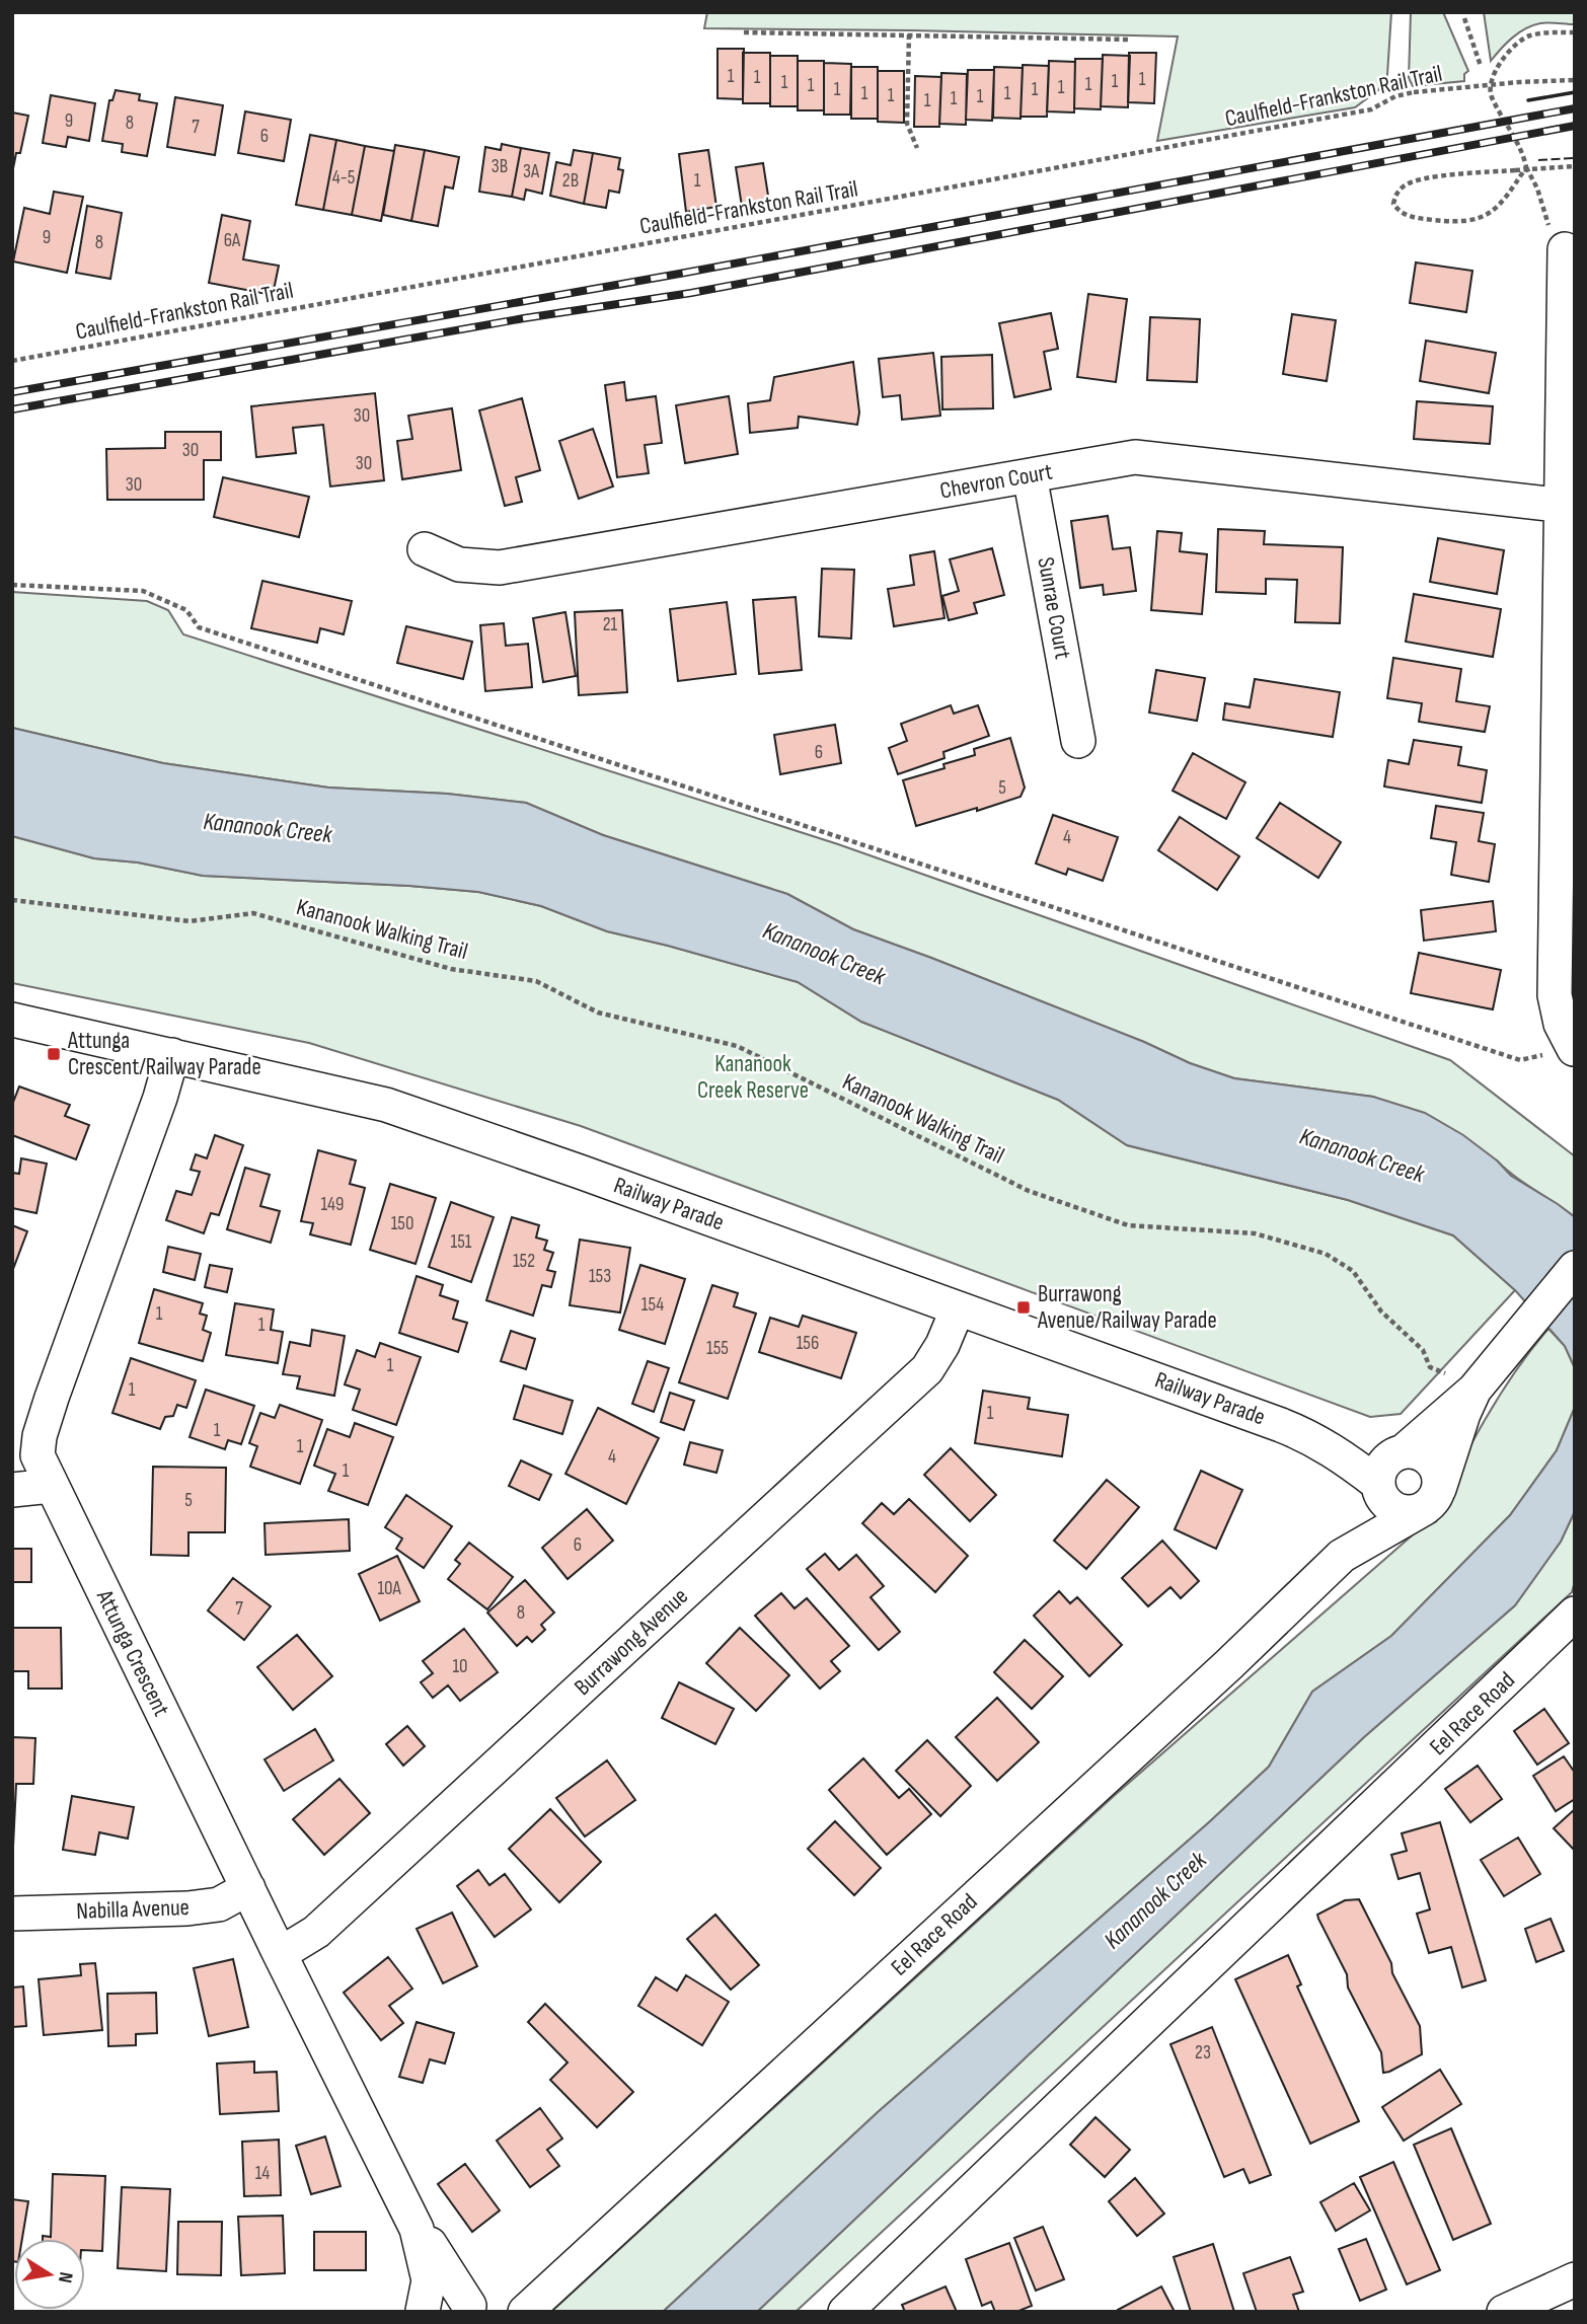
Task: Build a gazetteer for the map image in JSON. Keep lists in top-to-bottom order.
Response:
{
  "streets": {
    "street": [
      "Chevron Court",
      "Sunrae Court",
      "Railway Parade",
      "Burrawong Avenue",
      "Attunga Crescent",
      "Eel Race Road",
      "Nabilla Avenue"
    ],
    "path": ["Caulfield-Frankston Rail Trail", "Kananook Walking Trail"]
  },
  "crossings": [
    ["Chevron Court", "Sunrae Court"],
    ["Railway Parade", "Burrawong Avenue"],
    ["Railway Parade", "Attunga Crescent"],
    ["Railway Parade", "Eel Race Road"],
    ["Burrawong Avenue", "Attunga Crescent"],
    ["Attunga Crescent", "Nabilla Avenue"]
  ],
  "water": ["Kananook Creek"],
  "parks": ["Kananook Creek Reserve"],
  "places": {
    "transit": ["Attunga Crescent/Railway Parade", "Burrawong Avenue/Railway Parade"]
  },
  "house_numbers": [
    "1",
    "1",
    "1",
    "1",
    "1",
    "1",
    "1",
    "1",
    "1",
    "1",
    "1",
    "1",
    "1",
    "1",
    "1",
    "1",
    "9",
    "8",
    "7",
    "6",
    "3B",
    "3A",
    "4-5",
    "2B",
    "1",
    "9",
    "6A",
    "8",
    "30",
    "30",
    "30",
    "30",
    "21",
    "6",
    "5",
    "4",
    "149",
    "150",
    "151",
    "152",
    "153",
    "154",
    "1",
    "1",
    "156",
    "155",
    "1",
    "1",
    "1",
    "1",
    "1",
    "4",
    "1",
    "5",
    "6",
    "10A",
    "7",
    "8",
    "10",
    "23",
    "14"
  ],
  "north": "right"
}
